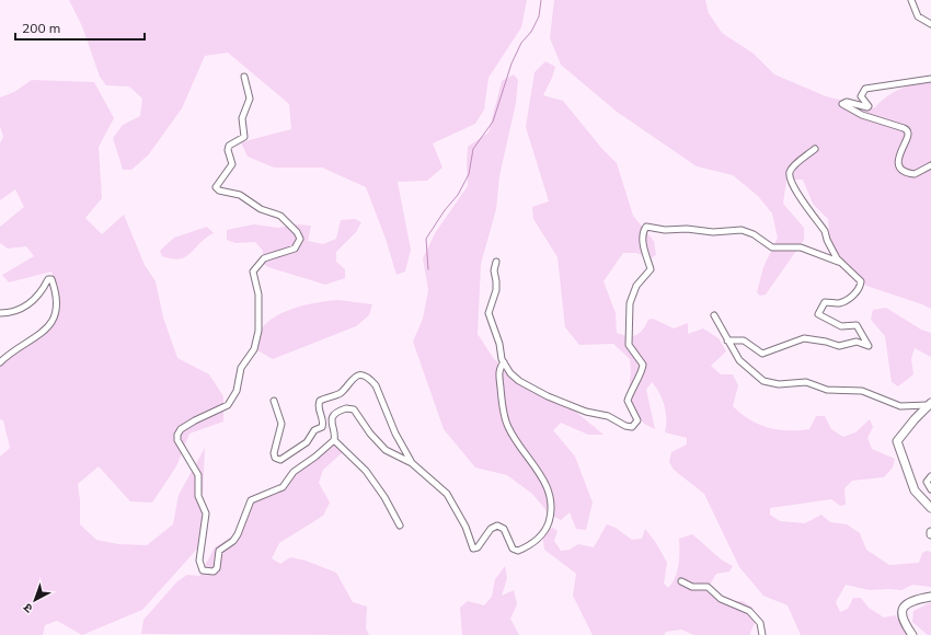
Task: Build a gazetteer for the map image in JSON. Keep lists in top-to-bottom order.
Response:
{
  "scale_bar": "200 m",
  "north": "bottom left"
}
